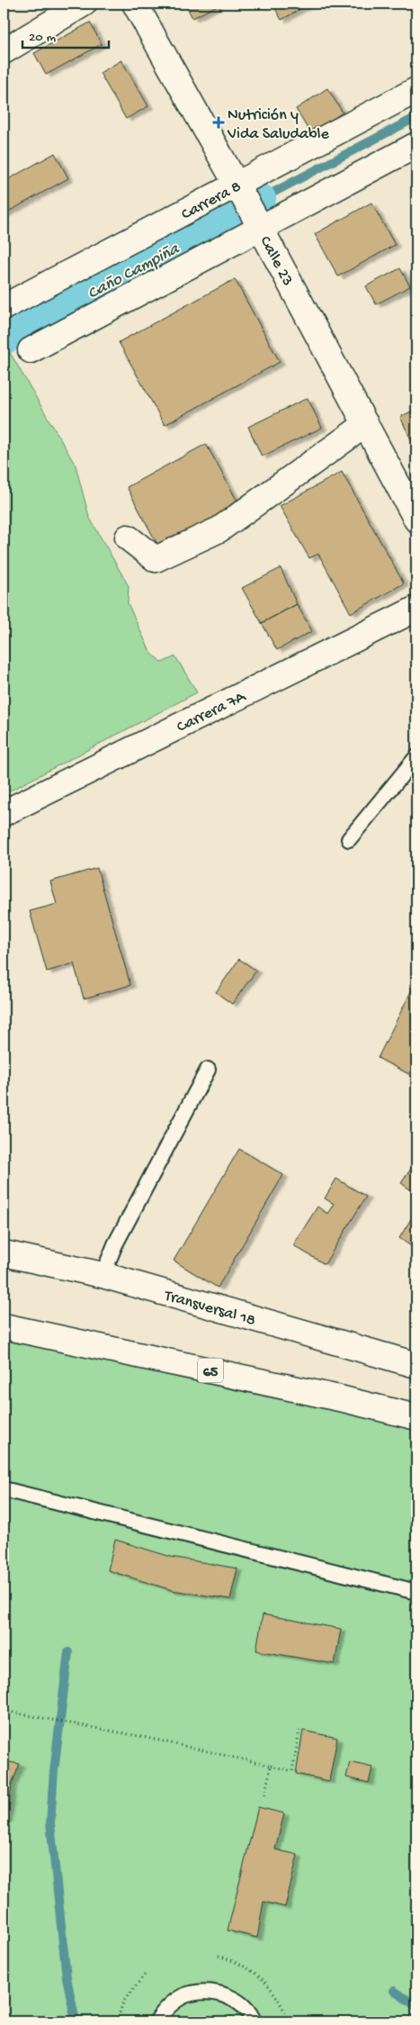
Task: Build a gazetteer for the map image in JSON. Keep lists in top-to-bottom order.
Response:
{
  "streets": {
    "street": [
      "Carrera 8",
      "Calle 23",
      "Carrera 7A",
      "Transversal 18",
      "65"
    ]
  },
  "crossings": [
    ["Carrera 8", "Calle 23"]
  ],
  "water": ["Caño Campiña"],
  "places": {
    "health": ["Nutrición y Vida Saludable"]
  },
  "scale_bar": "20 m"
}
